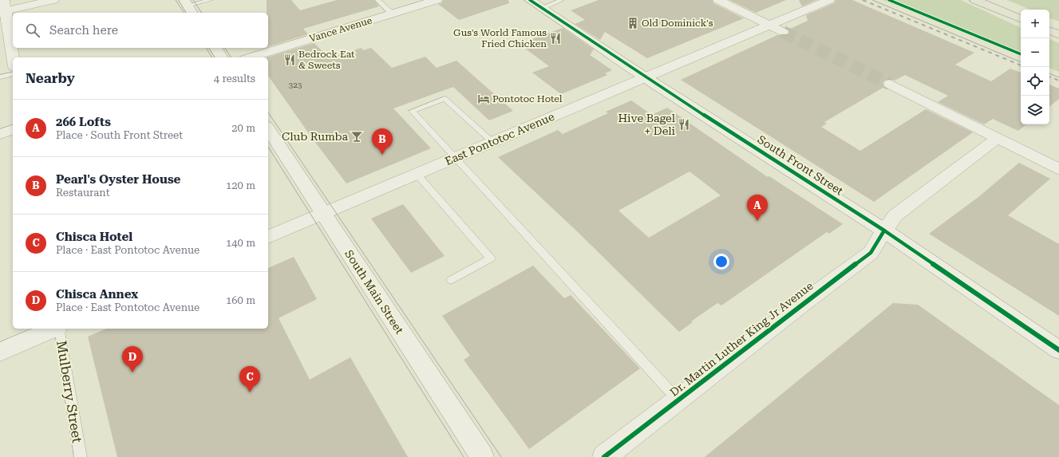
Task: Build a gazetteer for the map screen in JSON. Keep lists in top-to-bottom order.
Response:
{
  "streets": {
    "street": [
      "Vance Avenue",
      "East Pontotoc Avenue",
      "South Front Street",
      "South Main Street",
      "Dr. Martin Luther King Jr Avenue"
    ],
    "lane": ["Mulberry Street"]
  },
  "crossings": [
    ["East Pontotoc Avenue", "South Front Street"],
    ["East Pontotoc Avenue", "South Main Street"],
    ["South Front Street", "Dr. Martin Luther King Jr Avenue"]
  ],
  "places": {
    "building": ["Old Dominick's"],
    "restaurant": ["Gus's World Famous Fried Chicken", "Bedrock Eat & Sweets", "Hive Bagel + Deli"],
    "hotel": ["Pontotoc Hotel"],
    "bar": ["Club Rumba"]
  },
  "house_numbers": ["323"],
  "page": {
    "map_buttons": ["+", "−"],
    "search": "Search here",
    "heading": ["Nearby", "4 results"],
    "list": [
      {
        "mark": "A",
        "name": "266 Lofts",
        "note": "Place · South Front Street",
        "value": "20 m"
      },
      {
        "mark": "B",
        "name": "Pearl's Oyster House",
        "note": "Restaurant",
        "value": "120 m"
      },
      {
        "mark": "C",
        "name": "Chisca Hotel",
        "note": "Place · East Pontotoc Avenue",
        "value": "140 m"
      },
      {
        "mark": "D",
        "name": "Chisca Annex",
        "note": "Place · East Pontotoc Avenue",
        "value": "160 m"
      }
    ],
    "pins": [
      "B",
      "A",
      "D",
      "C"
    ]
  }
}
